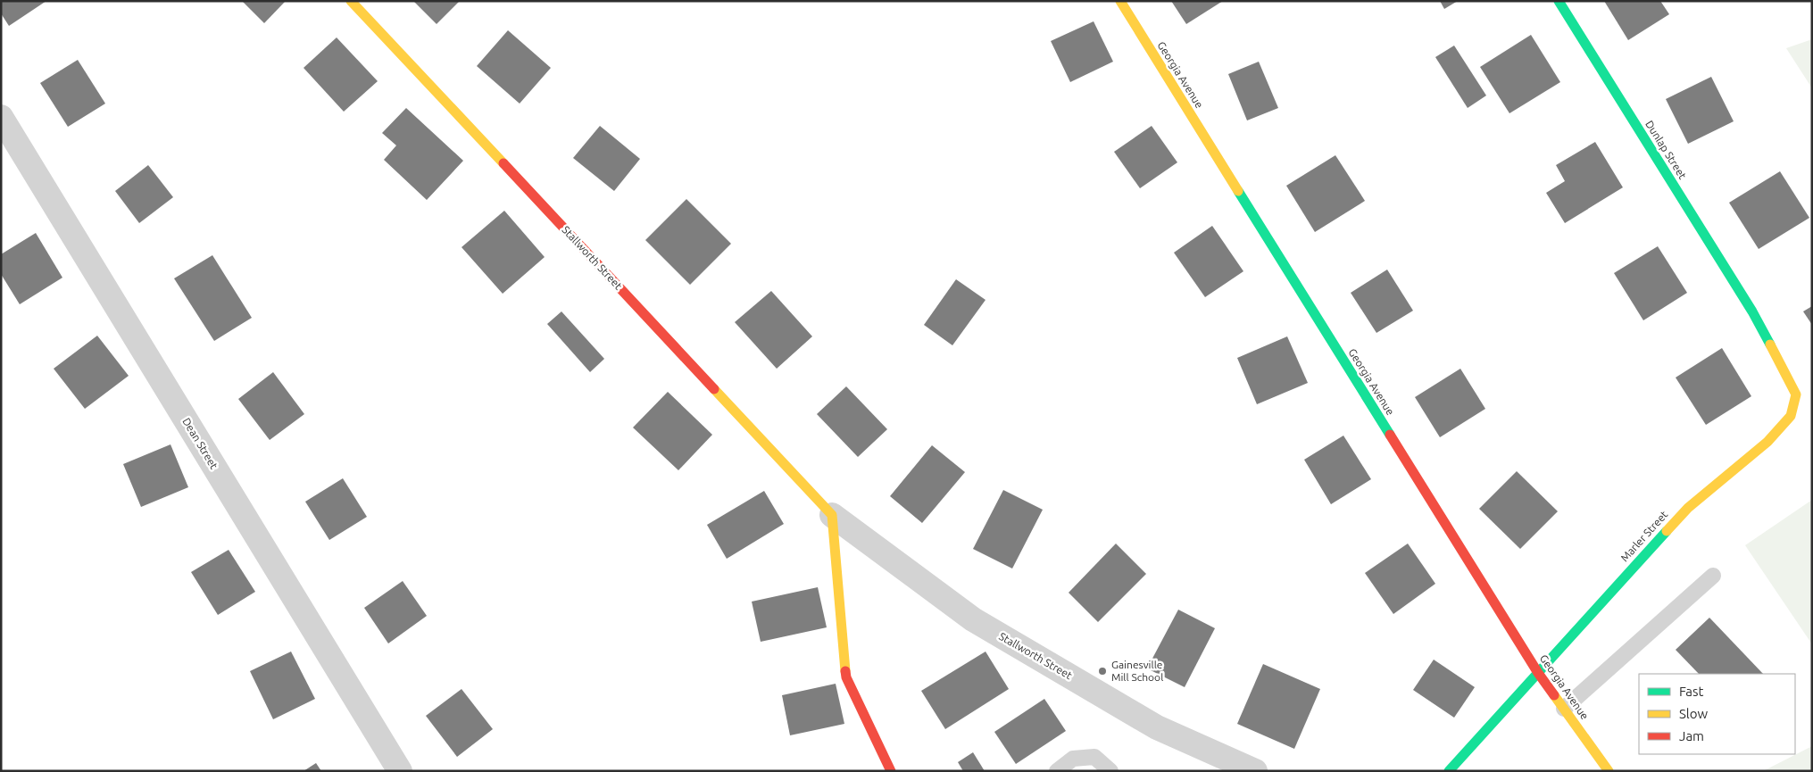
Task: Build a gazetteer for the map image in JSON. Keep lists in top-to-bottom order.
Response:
{
  "streets": {
    "street": [
      "Georgia Avenue",
      "Dunlap Street",
      "Stallworth Street",
      "Dean Street",
      "Marler Street"
    ]
  },
  "crossings": [
    ["Georgia Avenue", "Marler Street"],
    ["Dunlap Street", "Marler Street"]
  ],
  "places": ["Gainesville Mill School"],
  "legend": ["Fast", "Slow", "Jam"]
}
